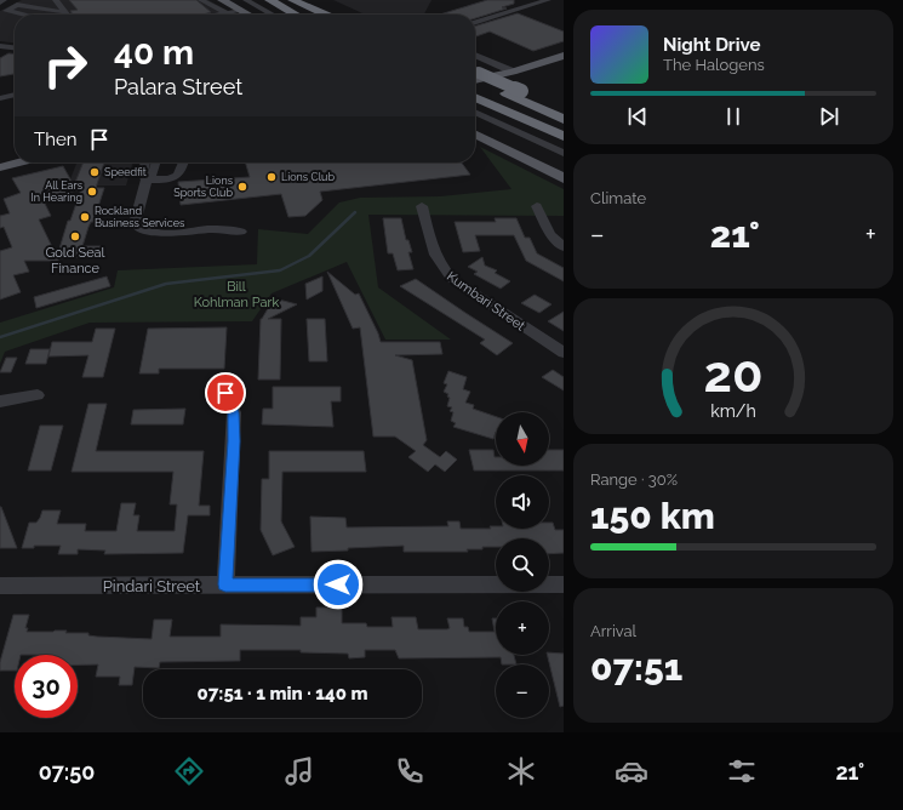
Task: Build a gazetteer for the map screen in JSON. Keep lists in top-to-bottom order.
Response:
{
  "streets": {
    "street": ["Kumbari Street", "Pindari Street"]
  },
  "parks": ["Bill Kohlman Park"],
  "places": [
    "Speedfit",
    "Lions Club",
    "Lions Sports Club",
    "All Ears In Hearing",
    "Rockland Business Services",
    "Gold Seal Finance"
  ],
  "north": "bottom",
  "page": {
    "turn": ["40 m", "Palara Street"],
    "song": ["Night Drive", "The Halogens"],
    "then": "Then",
    "tile": [
      "Climate",
      ["Range · 30%", "150 km"],
      ["Arrival", "07:51"]
    ],
    "heat": ["−", "21°", "+"],
    "map_buttons": ["+", "−"],
    "limit": "30",
    "trip": "07:51 · 1 min · 140 m",
    "tabs": ["07:50", "21°"],
    "gauge": ["20", "km/h"]
  }
}
